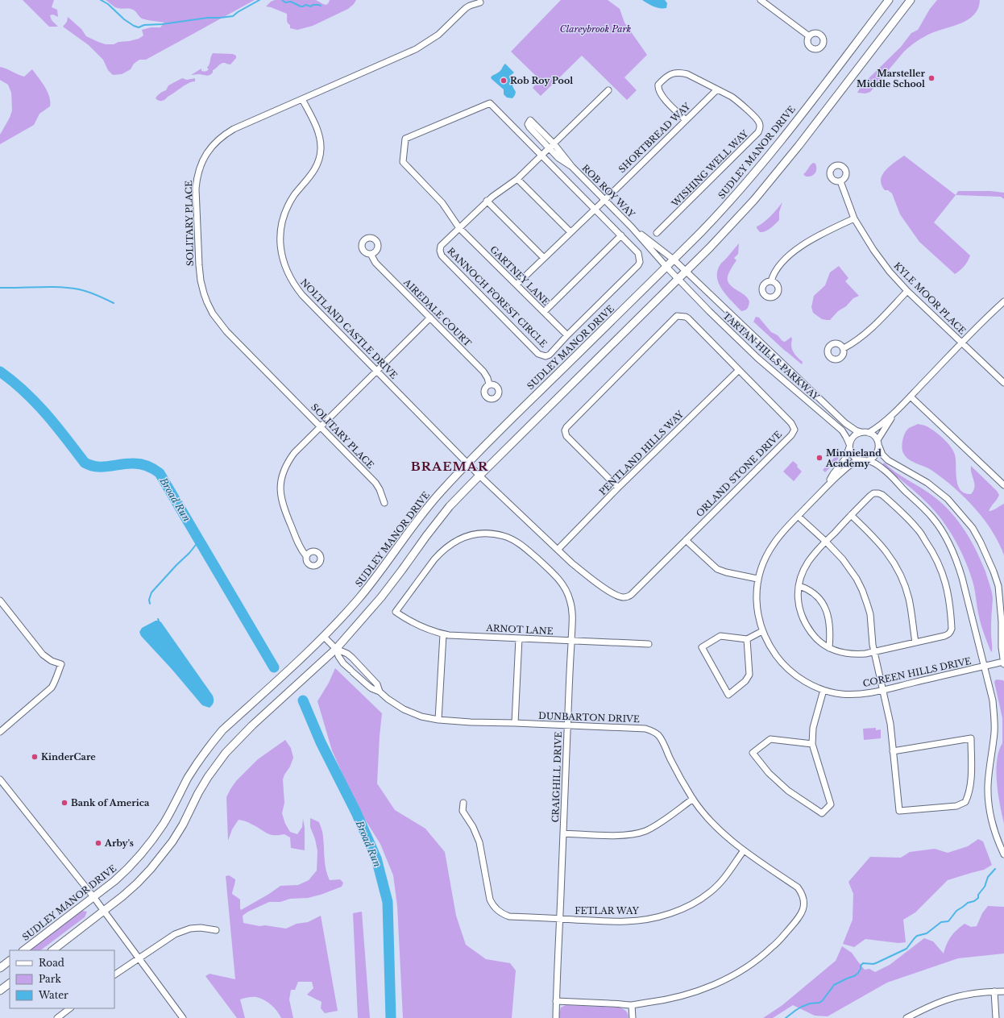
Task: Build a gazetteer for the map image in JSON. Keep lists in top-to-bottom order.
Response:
{
  "streets": {
    "main road": ["SUDLEY MANOR DRIVE"],
    "street": [
      "SHORTBREAD WAY",
      "WISHING WELL WAY",
      "ROB ROY WAY",
      "SOLITARY PLACE",
      "GARTNEY LANE",
      "RANNOCH FOREST CIRCLE",
      "KYLE MOOR PLACE",
      "AIREDALE COURT",
      "NOLTLAND CASTLE DRIVE",
      "TARTAN HILLS PARKWAY",
      "PENTLAND HILLS WAY",
      "ORLAND STONE DRIVE",
      "ARNOT LANE",
      "COREEN HILLS DRIVE",
      "DUNBARTON DRIVE",
      "CRAIGHILL DRIVE",
      "FETLAR WAY"
    ]
  },
  "crossings": [
    ["SHORTBREAD WAY", "WISHING WELL WAY"],
    ["SHORTBREAD WAY", "ROB ROY WAY"],
    ["SHORTBREAD WAY", "GARTNEY LANE"],
    ["SHORTBREAD WAY", "RANNOCH FOREST CIRCLE"],
    ["SUDLEY MANOR DRIVE", "ROB ROY WAY"],
    ["SUDLEY MANOR DRIVE", "NOLTLAND CASTLE DRIVE"],
    ["SUDLEY MANOR DRIVE", "TARTAN HILLS PARKWAY"],
    ["SUDLEY MANOR DRIVE", "DUNBARTON DRIVE"],
    ["ROB ROY WAY", "TARTAN HILLS PARKWAY"],
    ["SOLITARY PLACE", "NOLTLAND CASTLE DRIVE"],
    ["GARTNEY LANE", "RANNOCH FOREST CIRCLE"],
    ["NOLTLAND CASTLE DRIVE", "ORLAND STONE DRIVE"],
    ["TARTAN HILLS PARKWAY", "COREEN HILLS DRIVE"],
    ["PENTLAND HILLS WAY", "ORLAND STONE DRIVE"],
    ["ARNOT LANE", "CRAIGHILL DRIVE"],
    ["DUNBARTON DRIVE", "CRAIGHILL DRIVE"],
    ["DUNBARTON DRIVE", "FETLAR WAY"],
    ["CRAIGHILL DRIVE", "FETLAR WAY"]
  ],
  "districts": ["BRAEMAR"],
  "water": ["Broad Run"],
  "parks": ["Clareybrook Park"],
  "places": [
    "Marsteller Middle School",
    "Rob Roy Pool",
    "Minnieland Academy",
    "KinderCare",
    "Bank of America",
    "Arby's"
  ],
  "legend": ["Road", "Park", "Water"]
}
